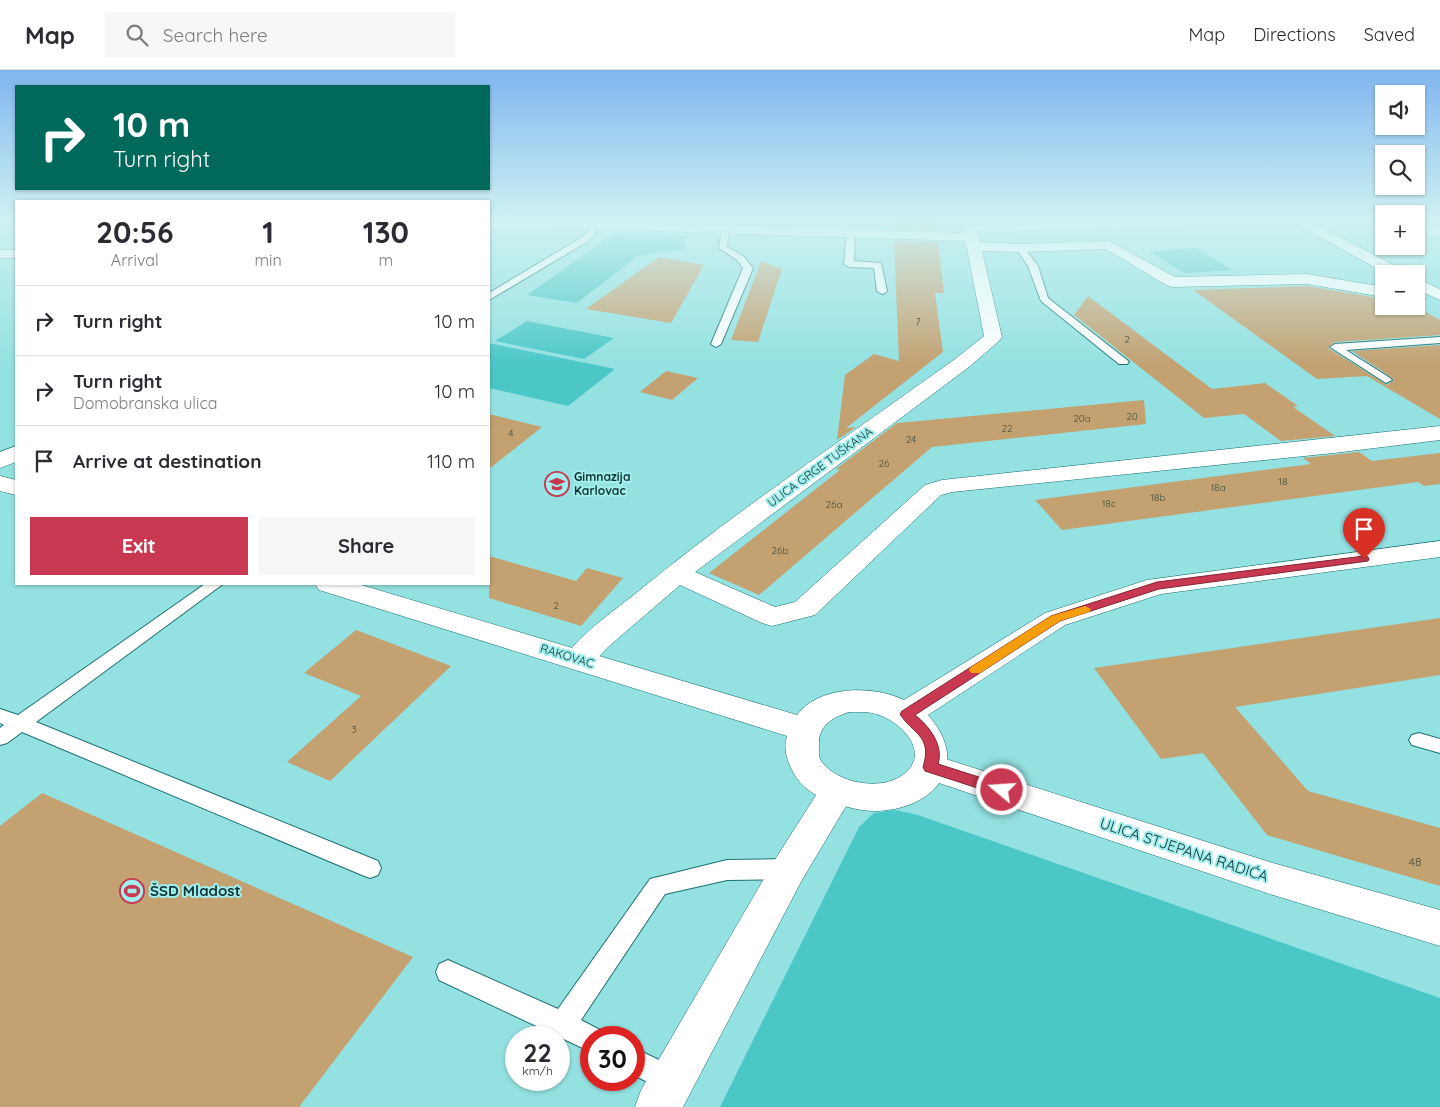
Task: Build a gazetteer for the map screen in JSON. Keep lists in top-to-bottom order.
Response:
{
  "streets": {
    "street": ["ULICA GRGE TUŠKANA", "RAKOVAC", "ULICA STJEPANA RADIĆA"]
  },
  "crossings": [
    ["ULICA GRGE TUŠKANA", "RAKOVAC"],
    ["RAKOVAC", "ULICA STJEPANA RADIĆA"]
  ],
  "places": {
    "school or university": ["Gimnazija Karlovac"],
    "sports": ["ŠSD Mladost"]
  },
  "house_numbers": [
    "7",
    "2",
    "20",
    "20a",
    "22",
    "4",
    "24",
    "26",
    "18",
    "18a",
    "18b",
    "18c",
    "26a",
    "26b",
    "2",
    "3",
    "48"
  ],
  "page": {
    "header": "Map",
    "search": "Search here",
    "nav": ["Map", "Directions", "Saved"],
    "map_buttons": ["+", "−"],
    "turn": ["10 m", "Turn right"],
    "eta": [
      "20:56",
      "Arrival",
      "1",
      "min",
      "130",
      "m"
    ],
    "list": [
      {
        "name": "Turn right",
        "value": "10 m"
      },
      {
        "name": "Turn right",
        "note": "Domobranska ulica",
        "value": "10 m"
      },
      {
        "name": "Arrive at destination",
        "value": "110 m"
      }
    ],
    "buttons": ["Exit", "Share"],
    "speed": "22 km/h",
    "limit": "30"
  }
}
